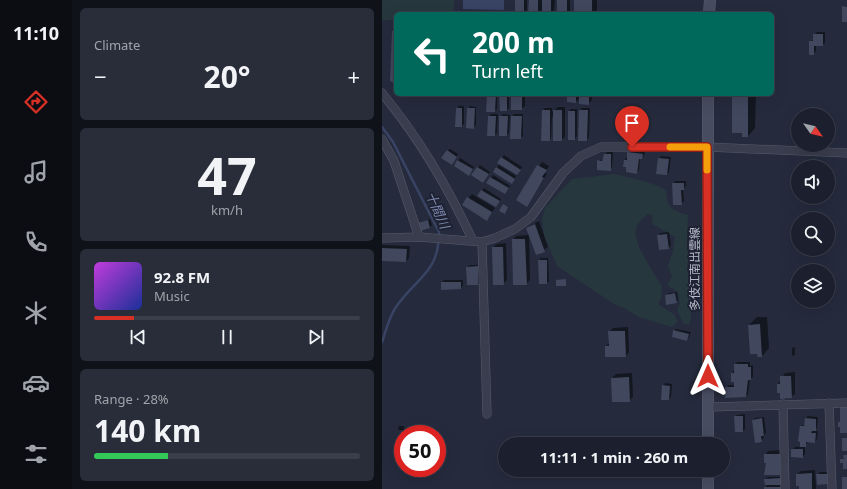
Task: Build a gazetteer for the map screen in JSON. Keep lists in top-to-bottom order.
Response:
{
  "streets": {
    "main road": ["多伎江南出雲線"]
  },
  "water": ["十間川"],
  "north": "bottom right",
  "page": {
    "tabs": "11:10",
    "tile": [
      "Climate",
      ["47", "km/h"],
      ["Range · 28%", "140 km"]
    ],
    "turn": ["200 m", "Turn left"],
    "heat": ["−", "20°", "+"],
    "song": ["92.8 FM", "Music"],
    "limit": "50",
    "trip": "11:11 · 1 min · 260 m"
  }
}
